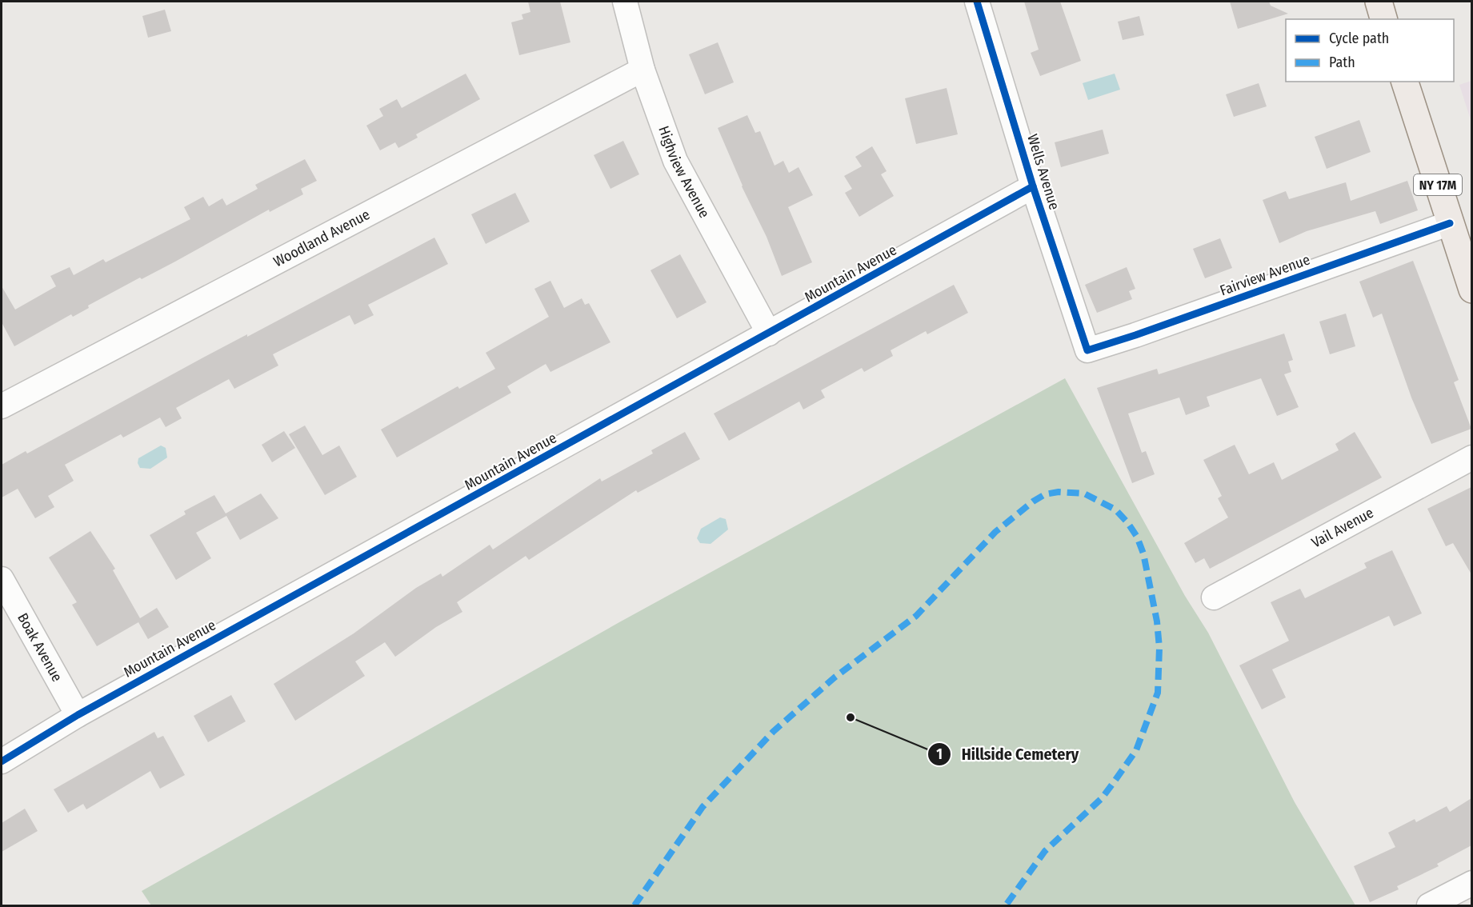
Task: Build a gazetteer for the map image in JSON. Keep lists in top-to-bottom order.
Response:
{
  "streets": {
    "main road": ["NY 17M"],
    "street": [
      "Highview Avenue",
      "Wells Avenue",
      "Woodland Avenue",
      "Mountain Avenue",
      "Fairview Avenue",
      "Vail Avenue",
      "Boak Avenue"
    ]
  },
  "crossings": [
    ["Highview Avenue", "Woodland Avenue"],
    ["Highview Avenue", "Mountain Avenue"],
    ["Wells Avenue", "Mountain Avenue"],
    ["Wells Avenue", "Fairview Avenue"],
    ["NY 17M", "Fairview Avenue"],
    ["Mountain Avenue", "Boak Avenue"]
  ],
  "places": ["Hillside Cemetery"],
  "legend": ["Cycle path", "Path"]
}
